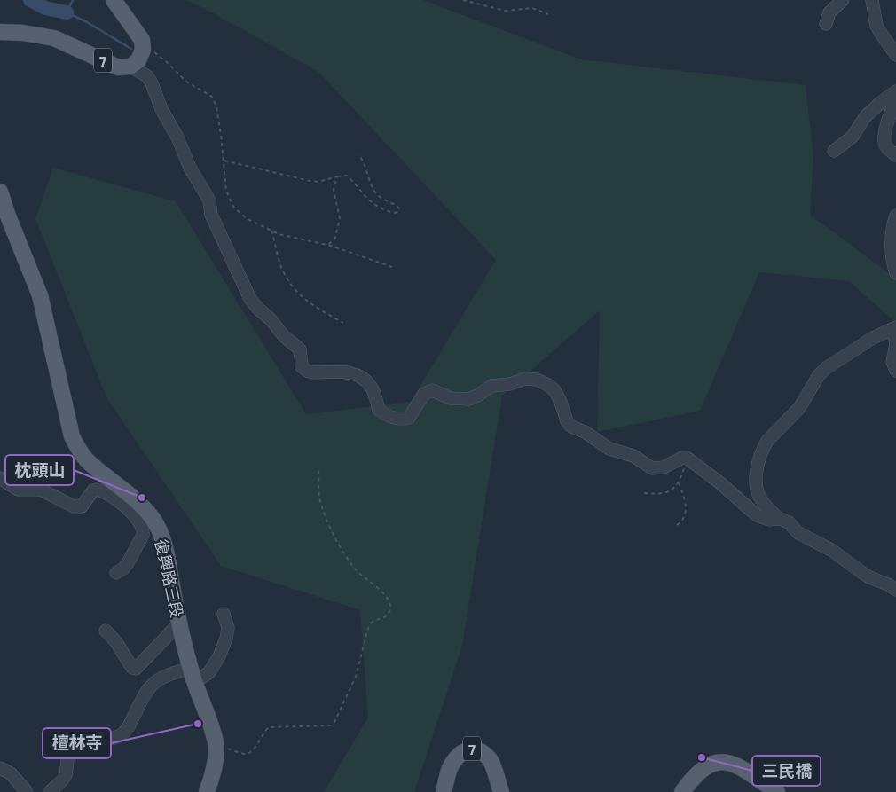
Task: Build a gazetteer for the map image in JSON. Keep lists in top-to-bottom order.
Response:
{
  "streets": {
    "main road": ["7", "復興路三段"]
  },
  "places": ["枕頭山", "檀林寺", "三民橋"]
}
